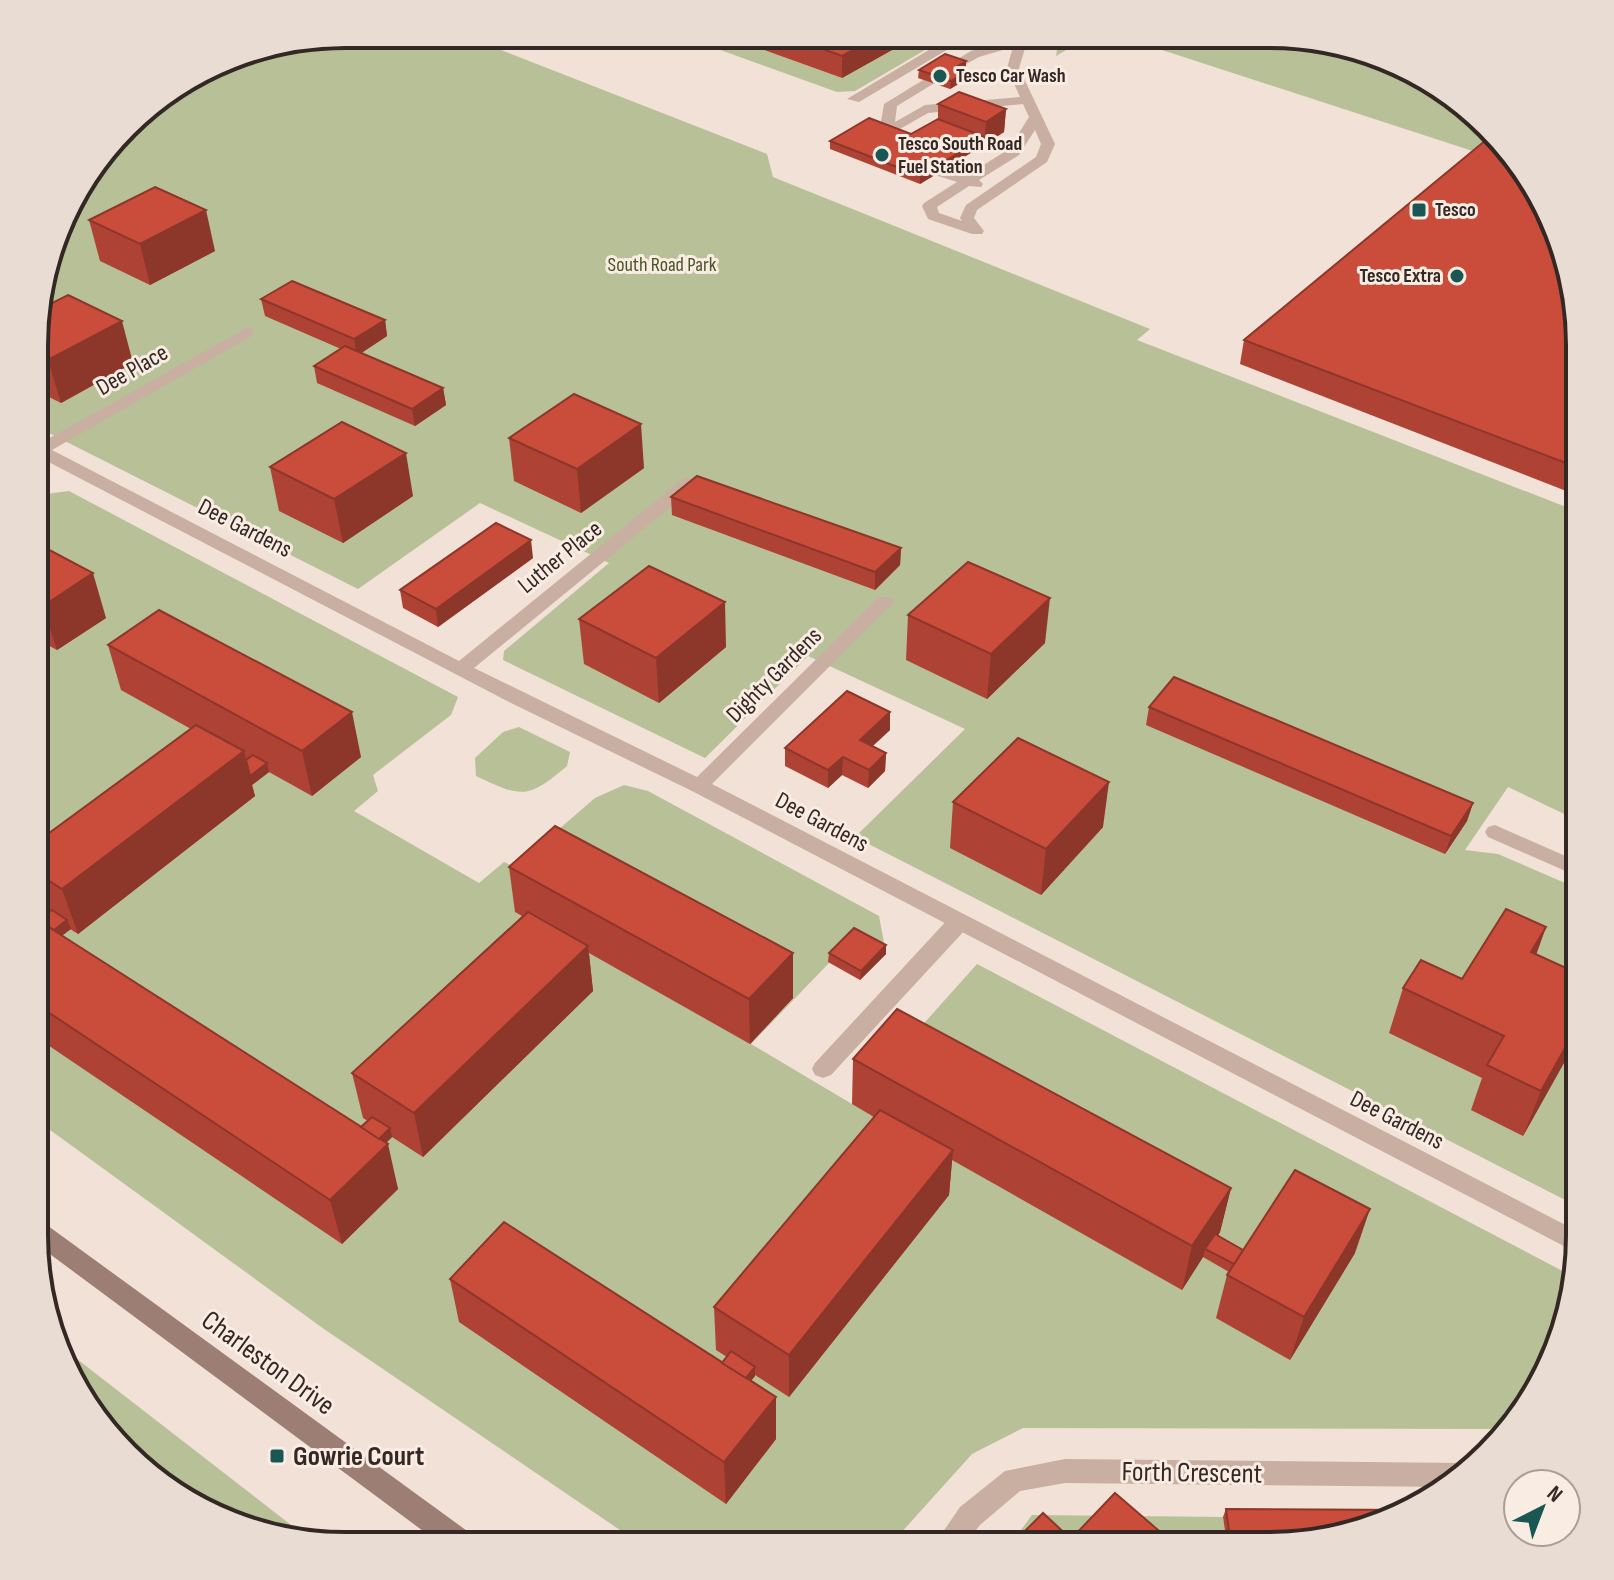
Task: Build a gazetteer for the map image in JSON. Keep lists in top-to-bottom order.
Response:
{
  "streets": {
    "street": [
      "Dee Place",
      "Dee Gardens",
      "Luther Place",
      "Dighty Gardens",
      "Charleston Drive",
      "Forth Crescent"
    ]
  },
  "crossings": [
    ["Dee Gardens", "Luther Place"],
    ["Dee Gardens", "Dighty Gardens"]
  ],
  "parks": ["South Road Park"],
  "places": {
    "other": ["Tesco Car Wash", "Tesco South Road Fuel Station", "Tesco Extra"],
    "transit": ["Tesco", "Gowrie Court"]
  },
  "north": "top right"
}
